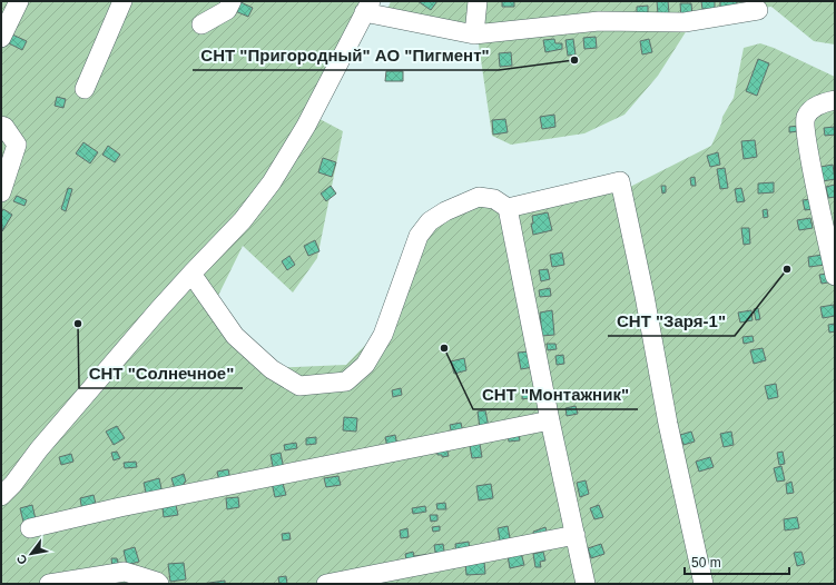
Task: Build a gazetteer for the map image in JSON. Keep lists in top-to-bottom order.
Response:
{
  "places": [
    "СНТ \"Пригородный\" АО \"Пигмент\"",
    "СНТ \"Заря-1\"",
    "СНТ \"Солнечное\"",
    "СНТ \"Монтажник\""
  ],
  "scale_bar": "50 m",
  "north": "bottom left"
}
